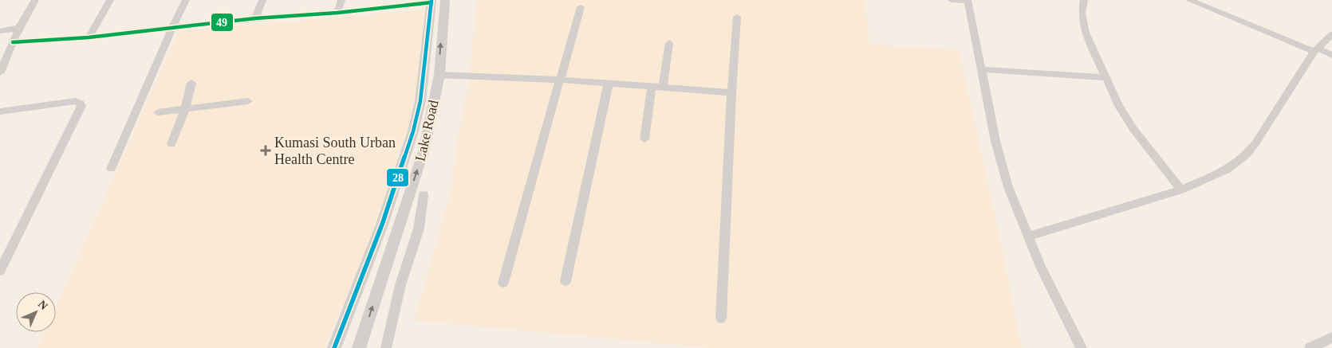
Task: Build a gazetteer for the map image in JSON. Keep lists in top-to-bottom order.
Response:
{
  "streets": {
    "main road": ["Lake Road"]
  },
  "places": {
    "health": ["Kumasi South Urban Health Centre"]
  },
  "lines": ["transit line 28", "transit line 49"],
  "north": "top right"
}
